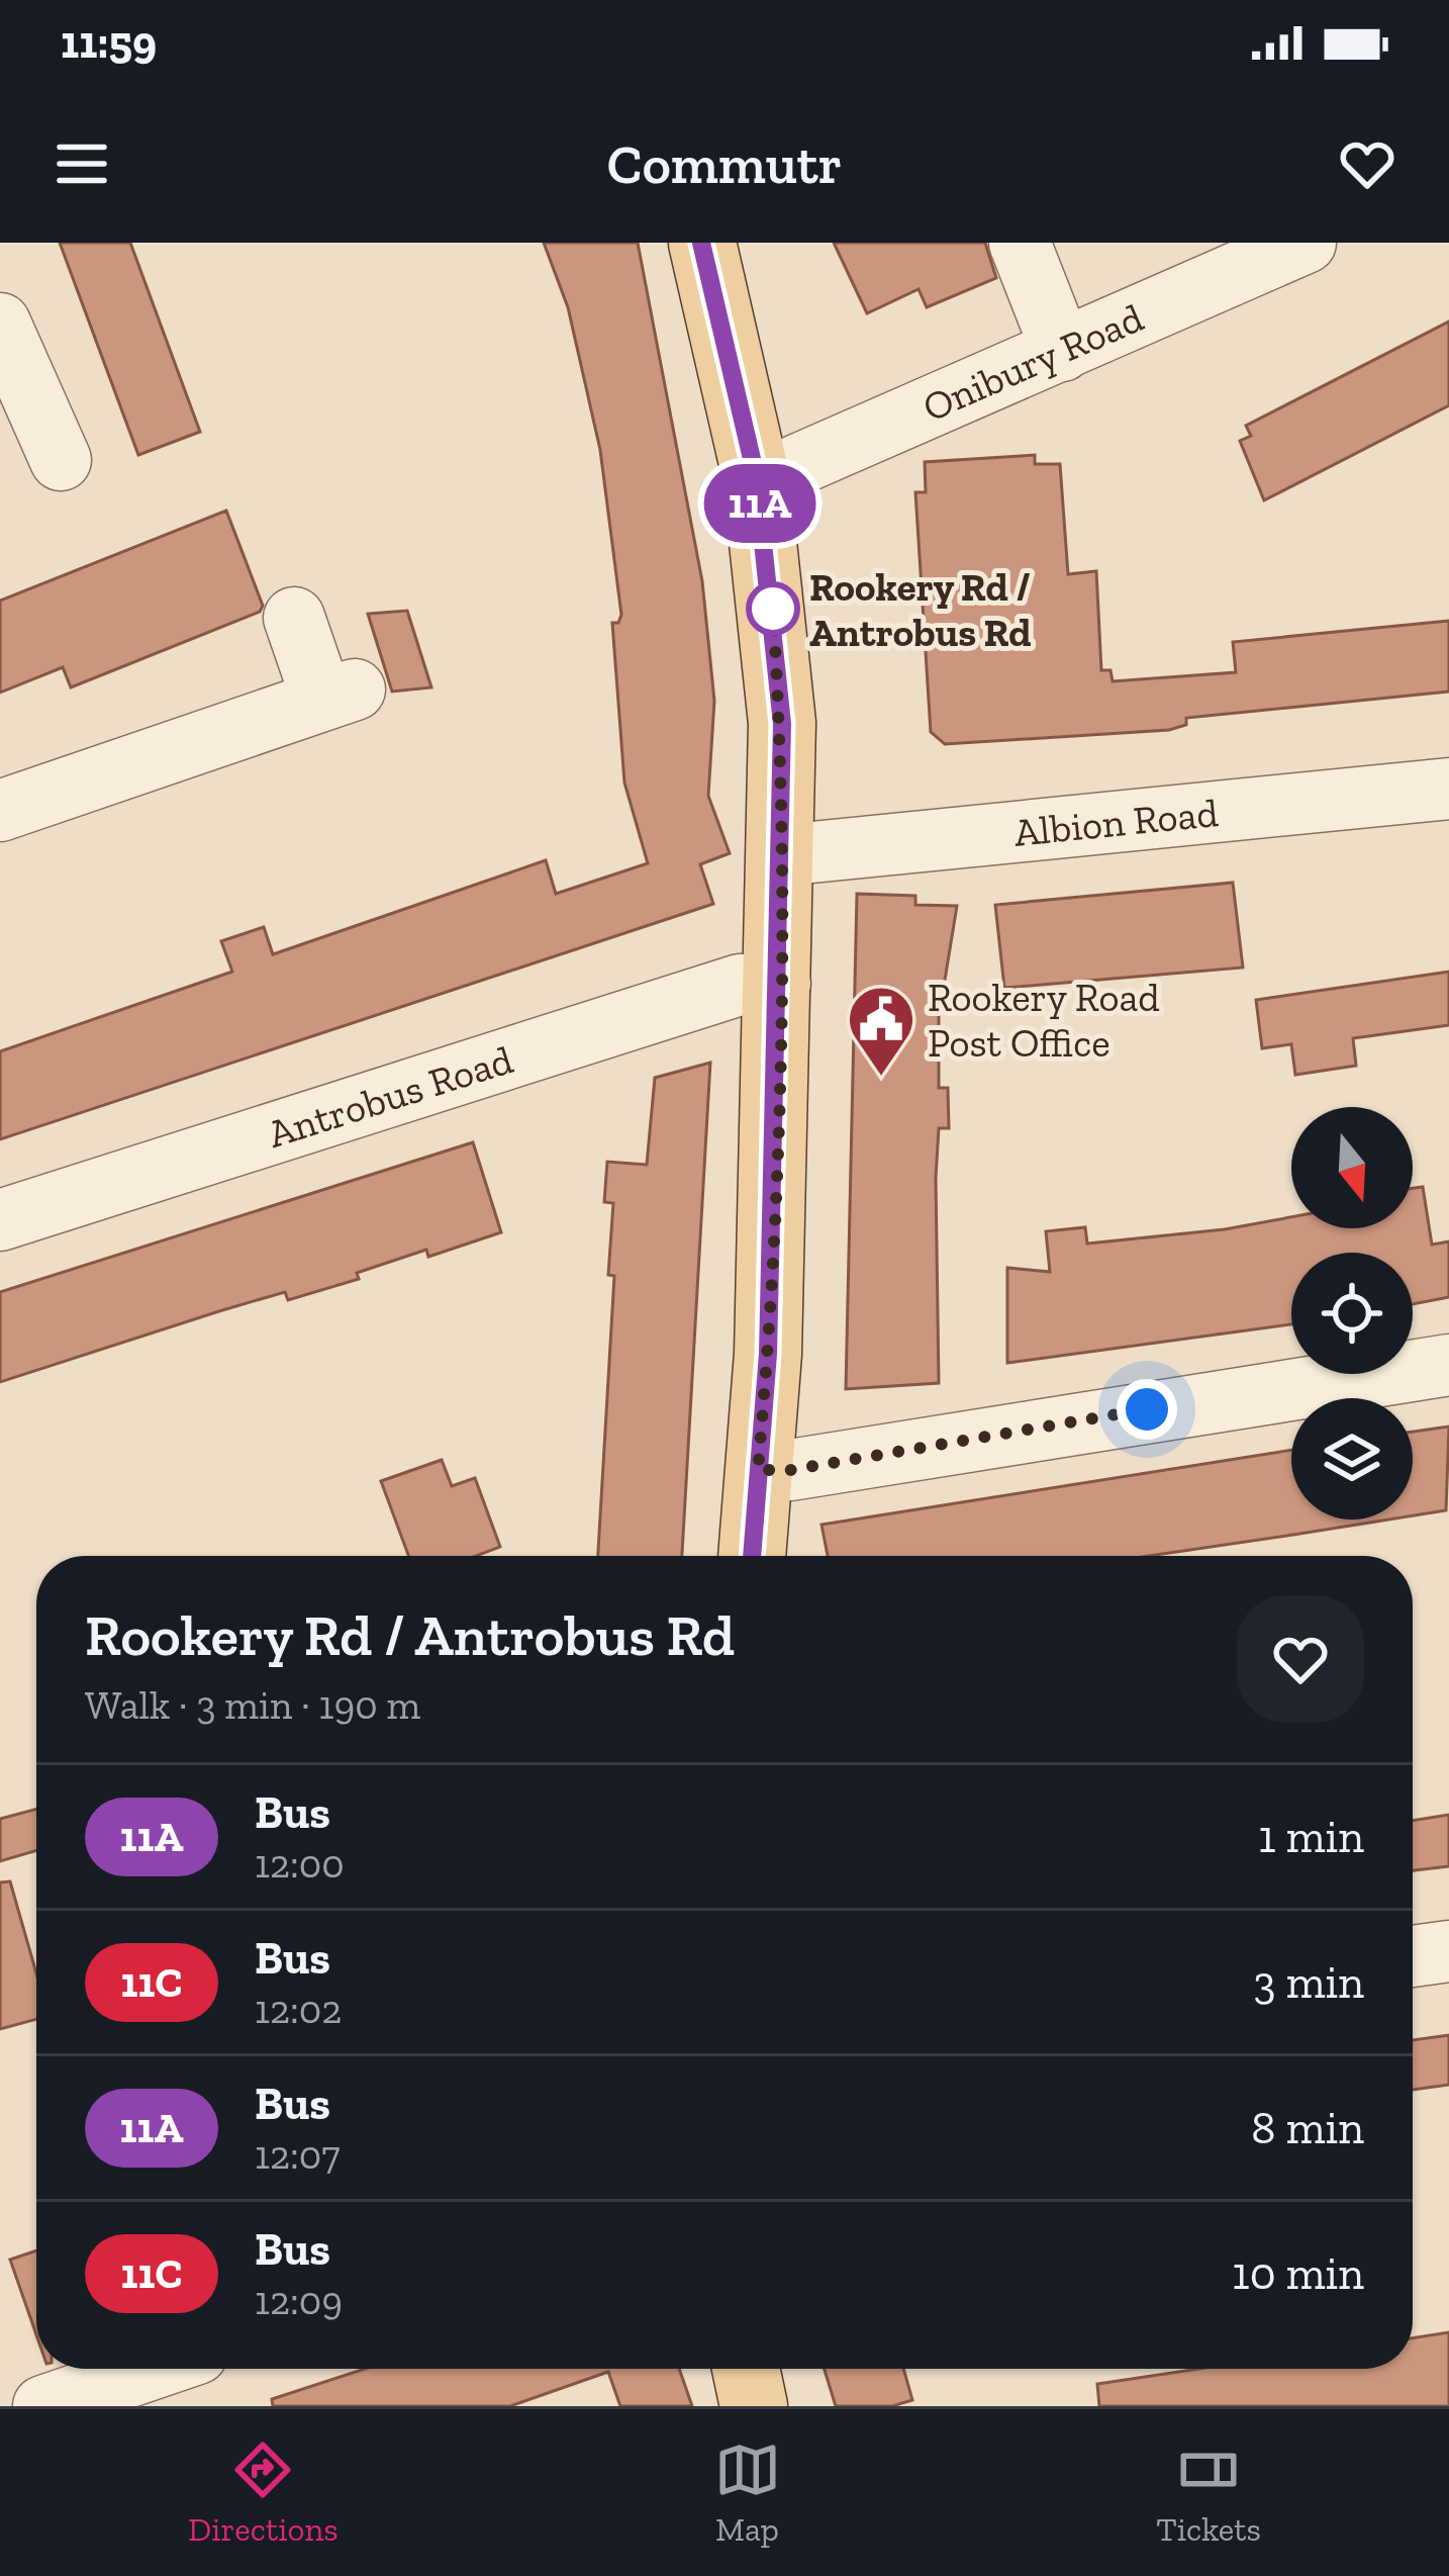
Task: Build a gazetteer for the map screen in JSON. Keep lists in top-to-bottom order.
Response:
{
  "streets": {
    "street": ["Onibury Road", "Albion Road", "Antrobus Road"]
  },
  "places": {
    "other": ["Rookery Rd / Antrobus Rd"],
    "public building": ["Rookery Road Post Office"]
  },
  "lines": ["bus line 11A"],
  "north": "bottom",
  "page": {
    "status": "11:59",
    "header": "Commutr",
    "on_map": "11A",
    "heading": ["Rookery Rd / Antrobus Rd", "Walk · 3 min · 190 m"],
    "list": [
      {
        "mark": "11A",
        "name": "Bus",
        "note": "12:00",
        "value": "1 min"
      },
      {
        "mark": "11C",
        "name": "Bus",
        "note": "12:02",
        "value": "3 min"
      },
      {
        "mark": "11A",
        "name": "Bus",
        "note": "12:07",
        "value": "8 min"
      },
      {
        "mark": "11C",
        "name": "Bus",
        "note": "12:09",
        "value": "10 min"
      }
    ],
    "tabs": ["Directions", "Map", "Tickets"]
  }
}
